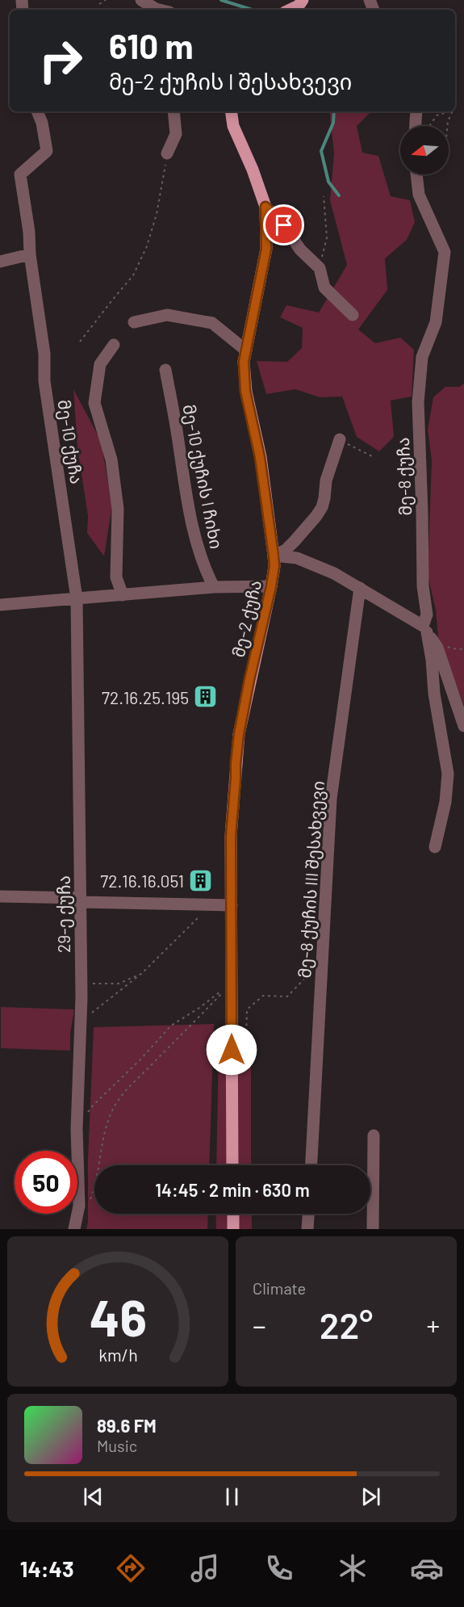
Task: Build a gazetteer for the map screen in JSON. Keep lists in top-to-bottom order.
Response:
{
  "streets": {
    "main road": ["მე-2 ქუჩა"],
    "street": [
      "მე-10 ქუჩა",
      "მე-10 ქუჩის I ჩიხი",
      "მე-8 ქუჩა",
      "მე-8 ქუჩის III შესახვევი",
      "29-ე ქუჩა"
    ]
  },
  "crossings": [
    ["მე-10 ქუჩა", "29-ე ქუჩა"]
  ],
  "places": {
    "building": ["72.16.25.195", "72.16.16.051"]
  },
  "north": "left",
  "page": {
    "turn": ["610 m", "მე-2 ქუჩის I შესახვევი"],
    "limit": "50",
    "trip": "14:45 · 2 min · 630 m",
    "tile": "Climate",
    "heat": ["−", "22°", "+"],
    "song": ["89.6 FM", "Music"],
    "tabs": "14:43",
    "gauge": ["46", "km/h"]
  }
}
